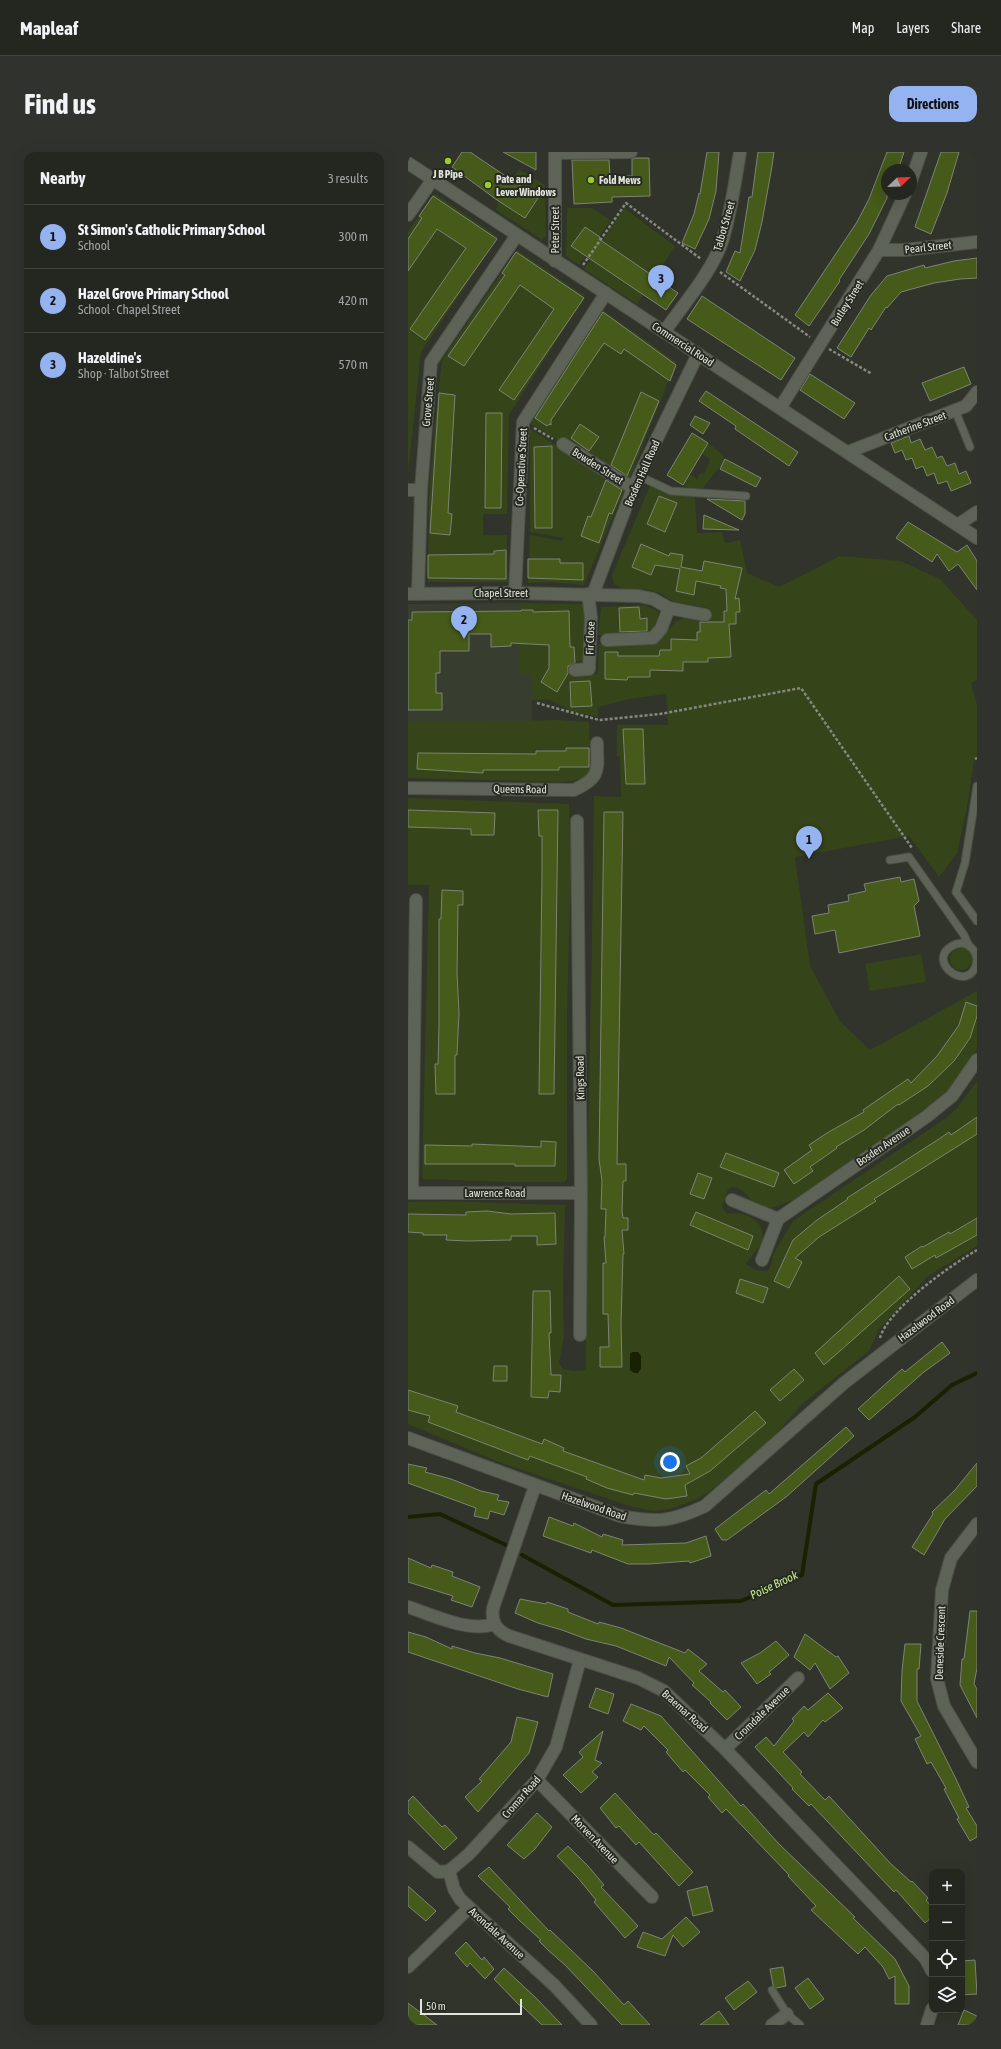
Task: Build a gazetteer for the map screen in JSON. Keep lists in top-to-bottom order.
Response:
{
  "streets": {
    "street": [
      "Talbot Street",
      "Peter Street",
      "Pearl Street",
      "Butley Street",
      "Commercial Road",
      "Grove Street",
      "Catherine Street",
      "Bowden Street",
      "Co-Operative Street",
      "Bosden Hall Road",
      "Chapel Street",
      "Fir Close",
      "Queens Road",
      "Kings Road",
      "Bosden Avenue",
      "Lawrence Road",
      "Hazelwood Road",
      "Deneside Crescent",
      "Braemar Road",
      "Cromdale Avenue",
      "Cromar Road",
      "Morven Avenue",
      "Avondale Avenue"
    ]
  },
  "crossings": [
    ["Talbot Street", "Commercial Road"],
    ["Peter Street", "Commercial Road"],
    ["Pearl Street", "Butley Street"],
    ["Butley Street", "Commercial Road"],
    ["Commercial Road", "Grove Street"],
    ["Commercial Road", "Catherine Street"],
    ["Commercial Road", "Co-Operative Street"],
    ["Commercial Road", "Bosden Hall Road"],
    ["Grove Street", "Chapel Street"],
    ["Bowden Street", "Bosden Hall Road"],
    ["Co-Operative Street", "Chapel Street"],
    ["Bosden Hall Road", "Chapel Street"],
    ["Bosden Hall Road", "Fir Close"],
    ["Chapel Street", "Fir Close"],
    ["Kings Road", "Lawrence Road"],
    ["Braemar Road", "Cromdale Avenue"],
    ["Braemar Road", "Cromar Road"],
    ["Cromar Road", "Morven Avenue"],
    ["Cromar Road", "Avondale Avenue"]
  ],
  "water": ["Poise Brook"],
  "places": ["J B Pipe", "Fold Mews", "Pate and Lever Windows"],
  "scale_bar": "50 m",
  "north": "top right",
  "page": {
    "header": "Mapleaf",
    "nav": ["Map", "Layers", "Share"],
    "buttons": "Directions",
    "title": "Find us",
    "heading": ["Nearby", "3 results"],
    "list": [
      {
        "mark": "1",
        "name": "St Simon's Catholic Primary School",
        "note": "School",
        "value": "300 m"
      },
      {
        "mark": "2",
        "name": "Hazel Grove Primary School",
        "note": "School · Chapel Street",
        "value": "420 m"
      },
      {
        "mark": "3",
        "name": "Hazeldine's",
        "note": "Shop · Talbot Street",
        "value": "570 m"
      }
    ],
    "pins": ["3", "2", "1"],
    "map_buttons": ["+", "−"],
    "scale": "50 m"
  }
}
